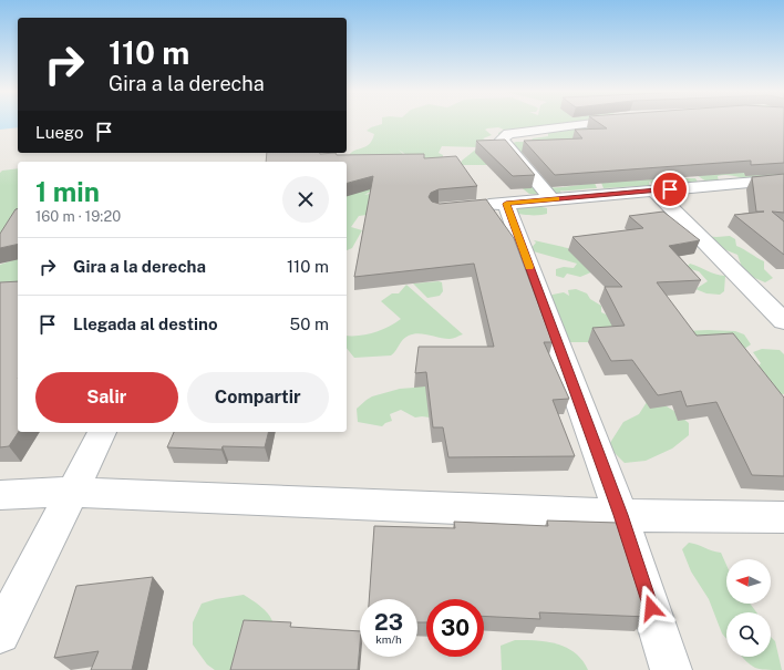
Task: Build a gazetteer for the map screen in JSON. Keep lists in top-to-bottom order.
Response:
{
  "north": "left",
  "page": {
    "turn": ["110 m", "Gira a la derecha"],
    "then": "Luego",
    "heading": ["1 min", "160 m · 19:20"],
    "list": [
      {
        "name": "Gira a la derecha",
        "value": "110 m"
      },
      {
        "name": "Llegada al destino",
        "value": "50 m"
      }
    ],
    "buttons": ["Salir", "Compartir"],
    "speed": "23 km/h",
    "limit": "30"
  }
}
